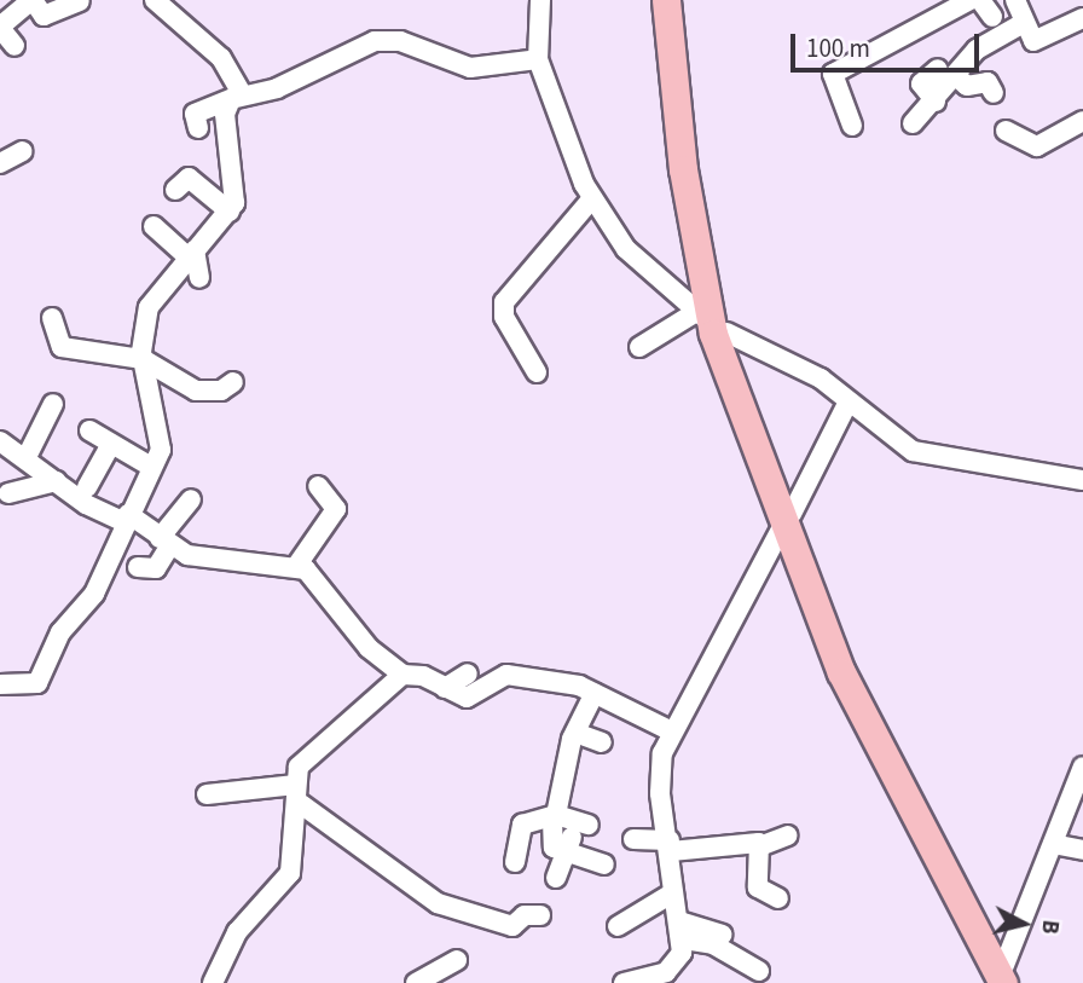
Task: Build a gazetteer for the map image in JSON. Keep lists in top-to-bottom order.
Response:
{
  "scale_bar": "100 m",
  "north": "right"
}
